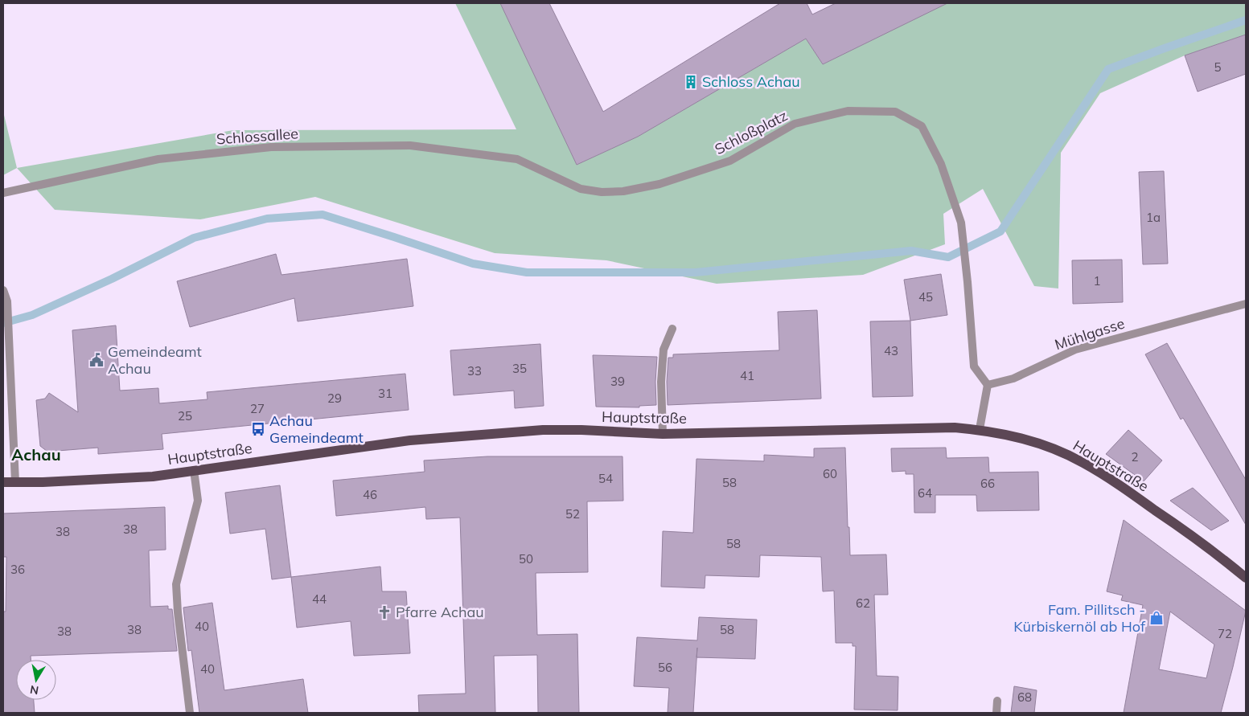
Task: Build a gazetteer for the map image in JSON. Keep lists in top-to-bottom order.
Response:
{
  "streets": {
    "main road": ["Hauptstraße"],
    "street": ["Schloßplatz", "Schlossallee", "Mühlgasse"]
  },
  "crossings": [
    ["Schloßplatz", "Schlossallee"],
    ["Schloßplatz", "Mühlgasse"]
  ],
  "districts": ["Achau"],
  "places": {
    "building": ["Schloss Achau"],
    "public building": ["Gemeindeamt Achau"],
    "bus stop": ["Achau Gemeindeamt"],
    "church": ["Pfarre Achau"],
    "shop": ["Fam. Pillitsch - Kürbiskernöl ab Hof"]
  },
  "house_numbers": [
    "5",
    "1a",
    "1",
    "45",
    "43",
    "35",
    "33",
    "41",
    "39",
    "31",
    "29",
    "27",
    "25",
    "2",
    "60",
    "54",
    "58",
    "66",
    "64",
    "46",
    "52",
    "38",
    "38",
    "58",
    "50",
    "36",
    "44",
    "62",
    "40",
    "38",
    "58",
    "38",
    "72",
    "56",
    "40",
    "68"
  ],
  "north": "bottom"
}
